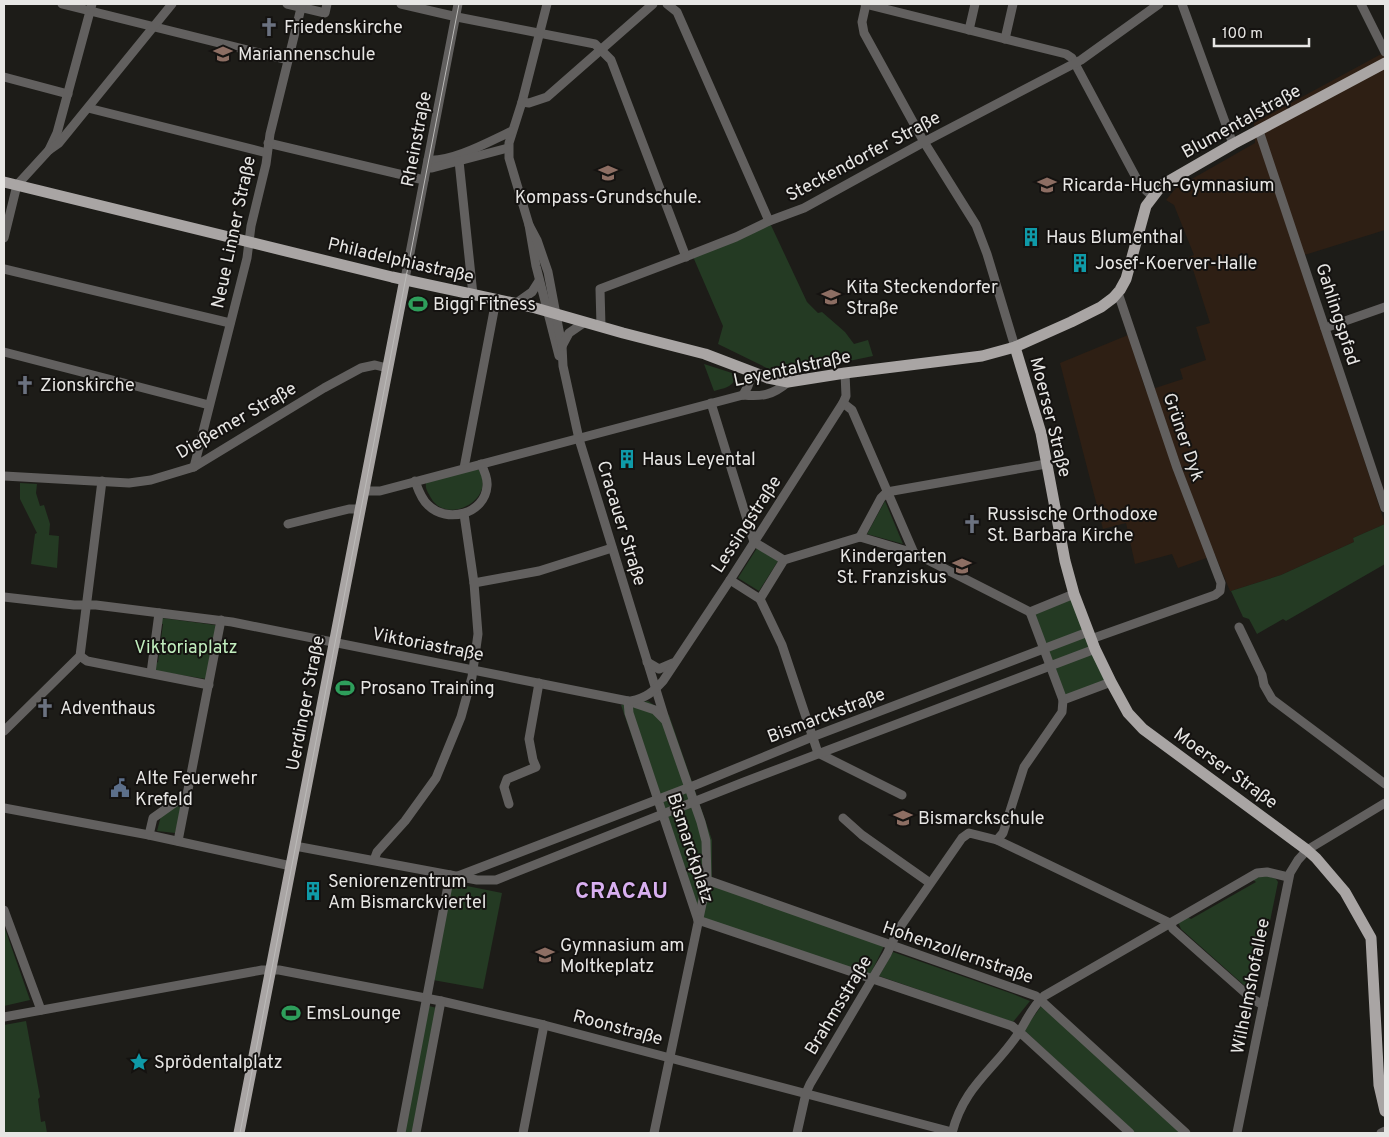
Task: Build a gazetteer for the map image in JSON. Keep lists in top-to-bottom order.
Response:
{
  "streets": {
    "main road": [
      "Blumentalstraße",
      "Philadelphiastraße",
      "Leyentalstraße",
      "Moerser Straße",
      "Uerdinger Straße"
    ],
    "street": [
      "Rheinstraße",
      "Steckendorfer Straße",
      "Neue Linner Straße",
      "Gahlingspfad",
      "Dießemer Straße",
      "Grüner Dyk",
      "Cracauer Straße",
      "Lessingstraße",
      "Viktoriastraße",
      "Bismarckstraße",
      "Bismarckplatz",
      "Hohenzollernstraße",
      "Wilhelmshofallee",
      "Brahmsstraße",
      "Roonstraße"
    ]
  },
  "crossings": [
    ["Blumentalstraße", "Gahlingspfad"],
    ["Blumentalstraße", "Leyentalstraße"],
    ["Blumentalstraße", "Moerser Straße"],
    ["Blumentalstraße", "Grüner Dyk"],
    ["Rheinstraße", "Philadelphiastraße"],
    ["Rheinstraße", "Uerdinger Straße"],
    ["Steckendorfer Straße", "Philadelphiastraße"],
    ["Steckendorfer Straße", "Moerser Straße"],
    ["Neue Linner Straße", "Philadelphiastraße"],
    ["Neue Linner Straße", "Dießemer Straße"],
    ["Philadelphiastraße", "Leyentalstraße"],
    ["Philadelphiastraße", "Cracauer Straße"],
    ["Philadelphiastraße", "Uerdinger Straße"],
    ["Leyentalstraße", "Moerser Straße"],
    ["Leyentalstraße", "Cracauer Straße"],
    ["Leyentalstraße", "Uerdinger Straße"],
    ["Moerser Straße", "Grüner Dyk"],
    ["Moerser Straße", "Bismarckstraße"],
    ["Moerser Straße", "Wilhelmshofallee"],
    ["Dießemer Straße", "Uerdinger Straße"],
    ["Grüner Dyk", "Bismarckstraße"],
    ["Cracauer Straße", "Lessingstraße"],
    ["Cracauer Straße", "Bismarckplatz"],
    ["Lessingstraße", "Bismarckplatz"],
    ["Viktoriastraße", "Uerdinger Straße"],
    ["Viktoriastraße", "Bismarckplatz"],
    ["Uerdinger Straße", "Bismarckstraße"],
    ["Uerdinger Straße", "Roonstraße"],
    ["Bismarckstraße", "Bismarckplatz"],
    ["Bismarckplatz", "Hohenzollernstraße"],
    ["Hohenzollernstraße", "Brahmsstraße"],
    ["Brahmsstraße", "Roonstraße"]
  ],
  "districts": ["CRACAU"],
  "parks": ["Viktoriaplatz"],
  "places": {
    "church": [
      "Friedenskirche",
      "Zionskirche",
      "Russische Orthodoxe St. Barbara Kirche",
      "Adventhaus"
    ],
    "school or university": [
      "Mariannenschule",
      "Kompass-Grundschule.",
      "Ricarda-Huch-Gymnasium",
      "Kita Steckendorfer Straße",
      "Kindergarten St. Franziskus",
      "Bismarckschule",
      "Gymnasium am Moltkeplatz"
    ],
    "building": [
      "Haus Blumenthal",
      "Josef-Koerver-Halle",
      "Haus Leyental",
      "Seniorenzentrum Am Bismarckviertel"
    ],
    "sports": ["Biggi Fitness", "Prosano Training", "EmsLounge"],
    "public building": ["Alte Feuerwehr Krefeld"],
    "place": ["Sprödentalplatz"]
  },
  "scale_bar": "100 m"
}
